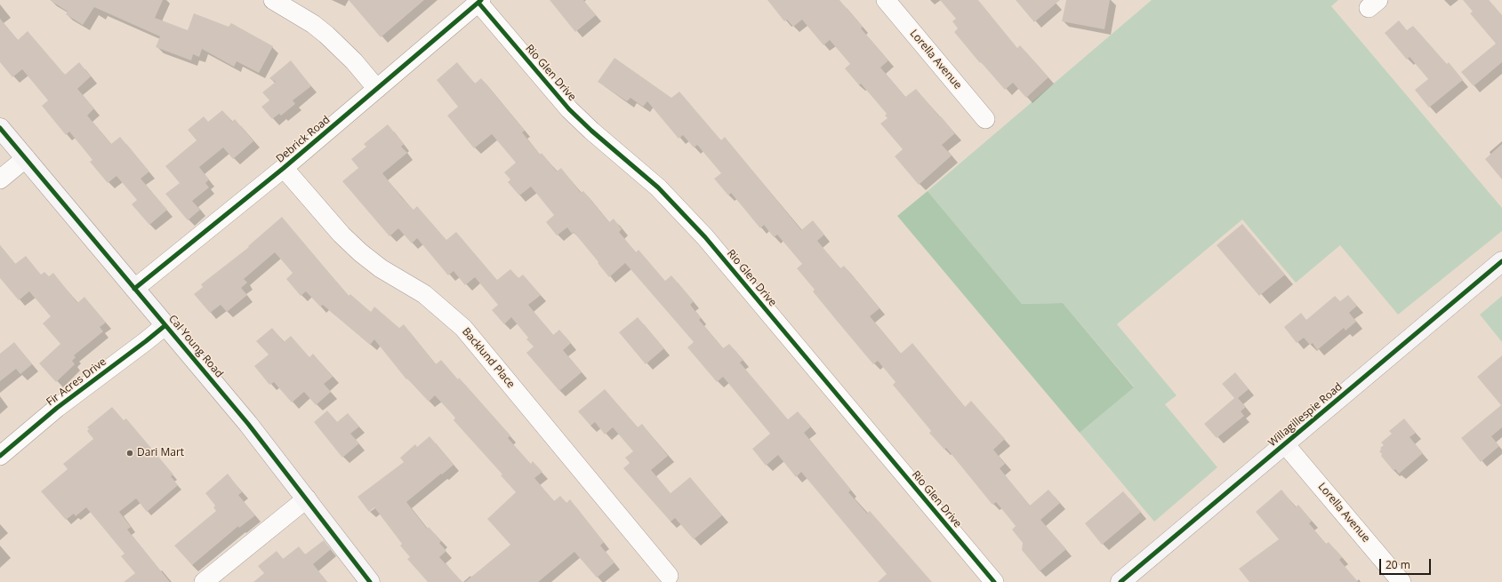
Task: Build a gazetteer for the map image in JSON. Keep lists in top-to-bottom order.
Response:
{
  "streets": {
    "main road": ["Cal Young Road", "Willagillespie Road"],
    "street": [
      "Lorella Avenue",
      "Rio Glen Drive",
      "Debrick Road",
      "Backlund Place",
      "Fir Acres Drive"
    ]
  },
  "crossings": [
    ["Lorella Avenue", "Willagillespie Road"],
    ["Rio Glen Drive", "Debrick Road"],
    ["Debrick Road", "Cal Young Road"],
    ["Debrick Road", "Backlund Place"],
    ["Cal Young Road", "Fir Acres Drive"]
  ],
  "places": ["Dari Mart"],
  "scale_bar": "20 m"
}
